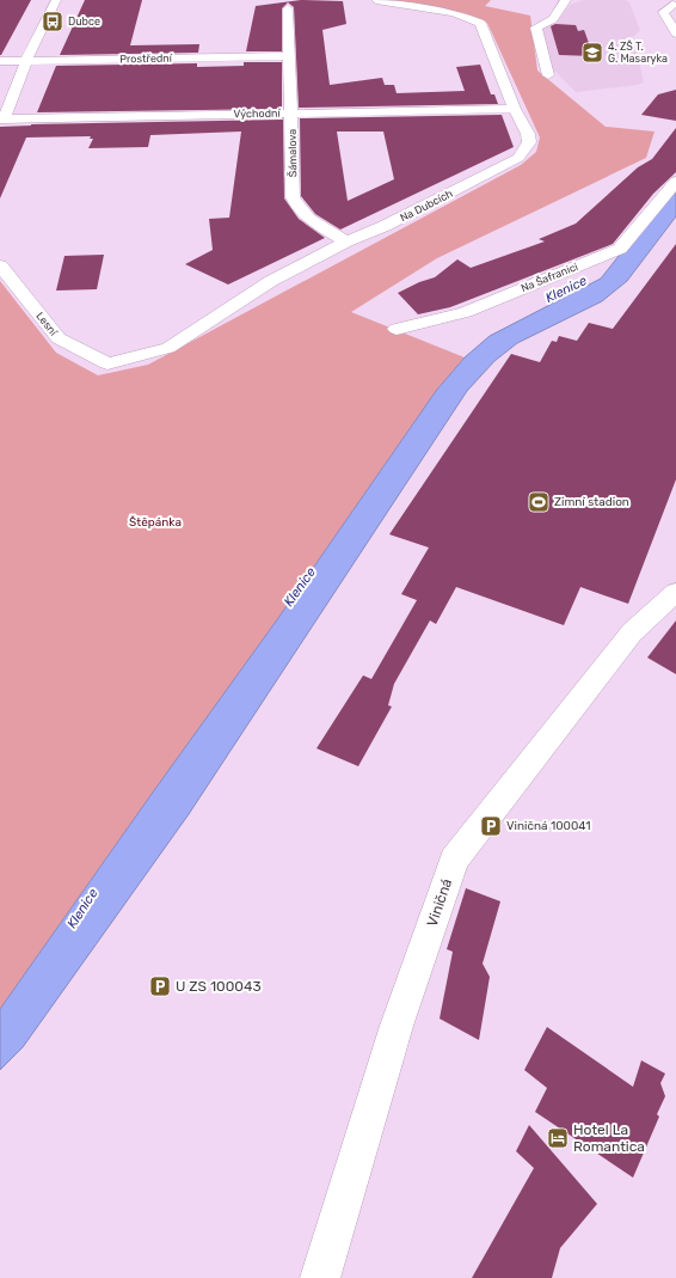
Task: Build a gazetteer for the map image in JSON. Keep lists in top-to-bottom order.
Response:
{
  "streets": {
    "street": [
      "Prostřední",
      "Východní",
      "Šámalova",
      "Na Dubcích",
      "Na Šafranici",
      "Lesní",
      "Viničná"
    ]
  },
  "crossings": [
    ["Prostřední", "Šámalova"],
    ["Východní", "Šámalova"],
    ["Východní", "Na Dubcích"],
    ["Šámalova", "Na Dubcích"],
    ["Na Dubcích", "Lesní"]
  ],
  "water": ["Klenice"],
  "parks": ["Štěpánka"],
  "places": {
    "bus stop": ["Dubce"],
    "school or university": ["4. ZŠ T. G. Masaryka"],
    "sports": ["Zimní stadion"],
    "parking": ["Viničná 100041", "U ZS 100043"],
    "hotel": ["Hotel La Romantica"]
  }
}
